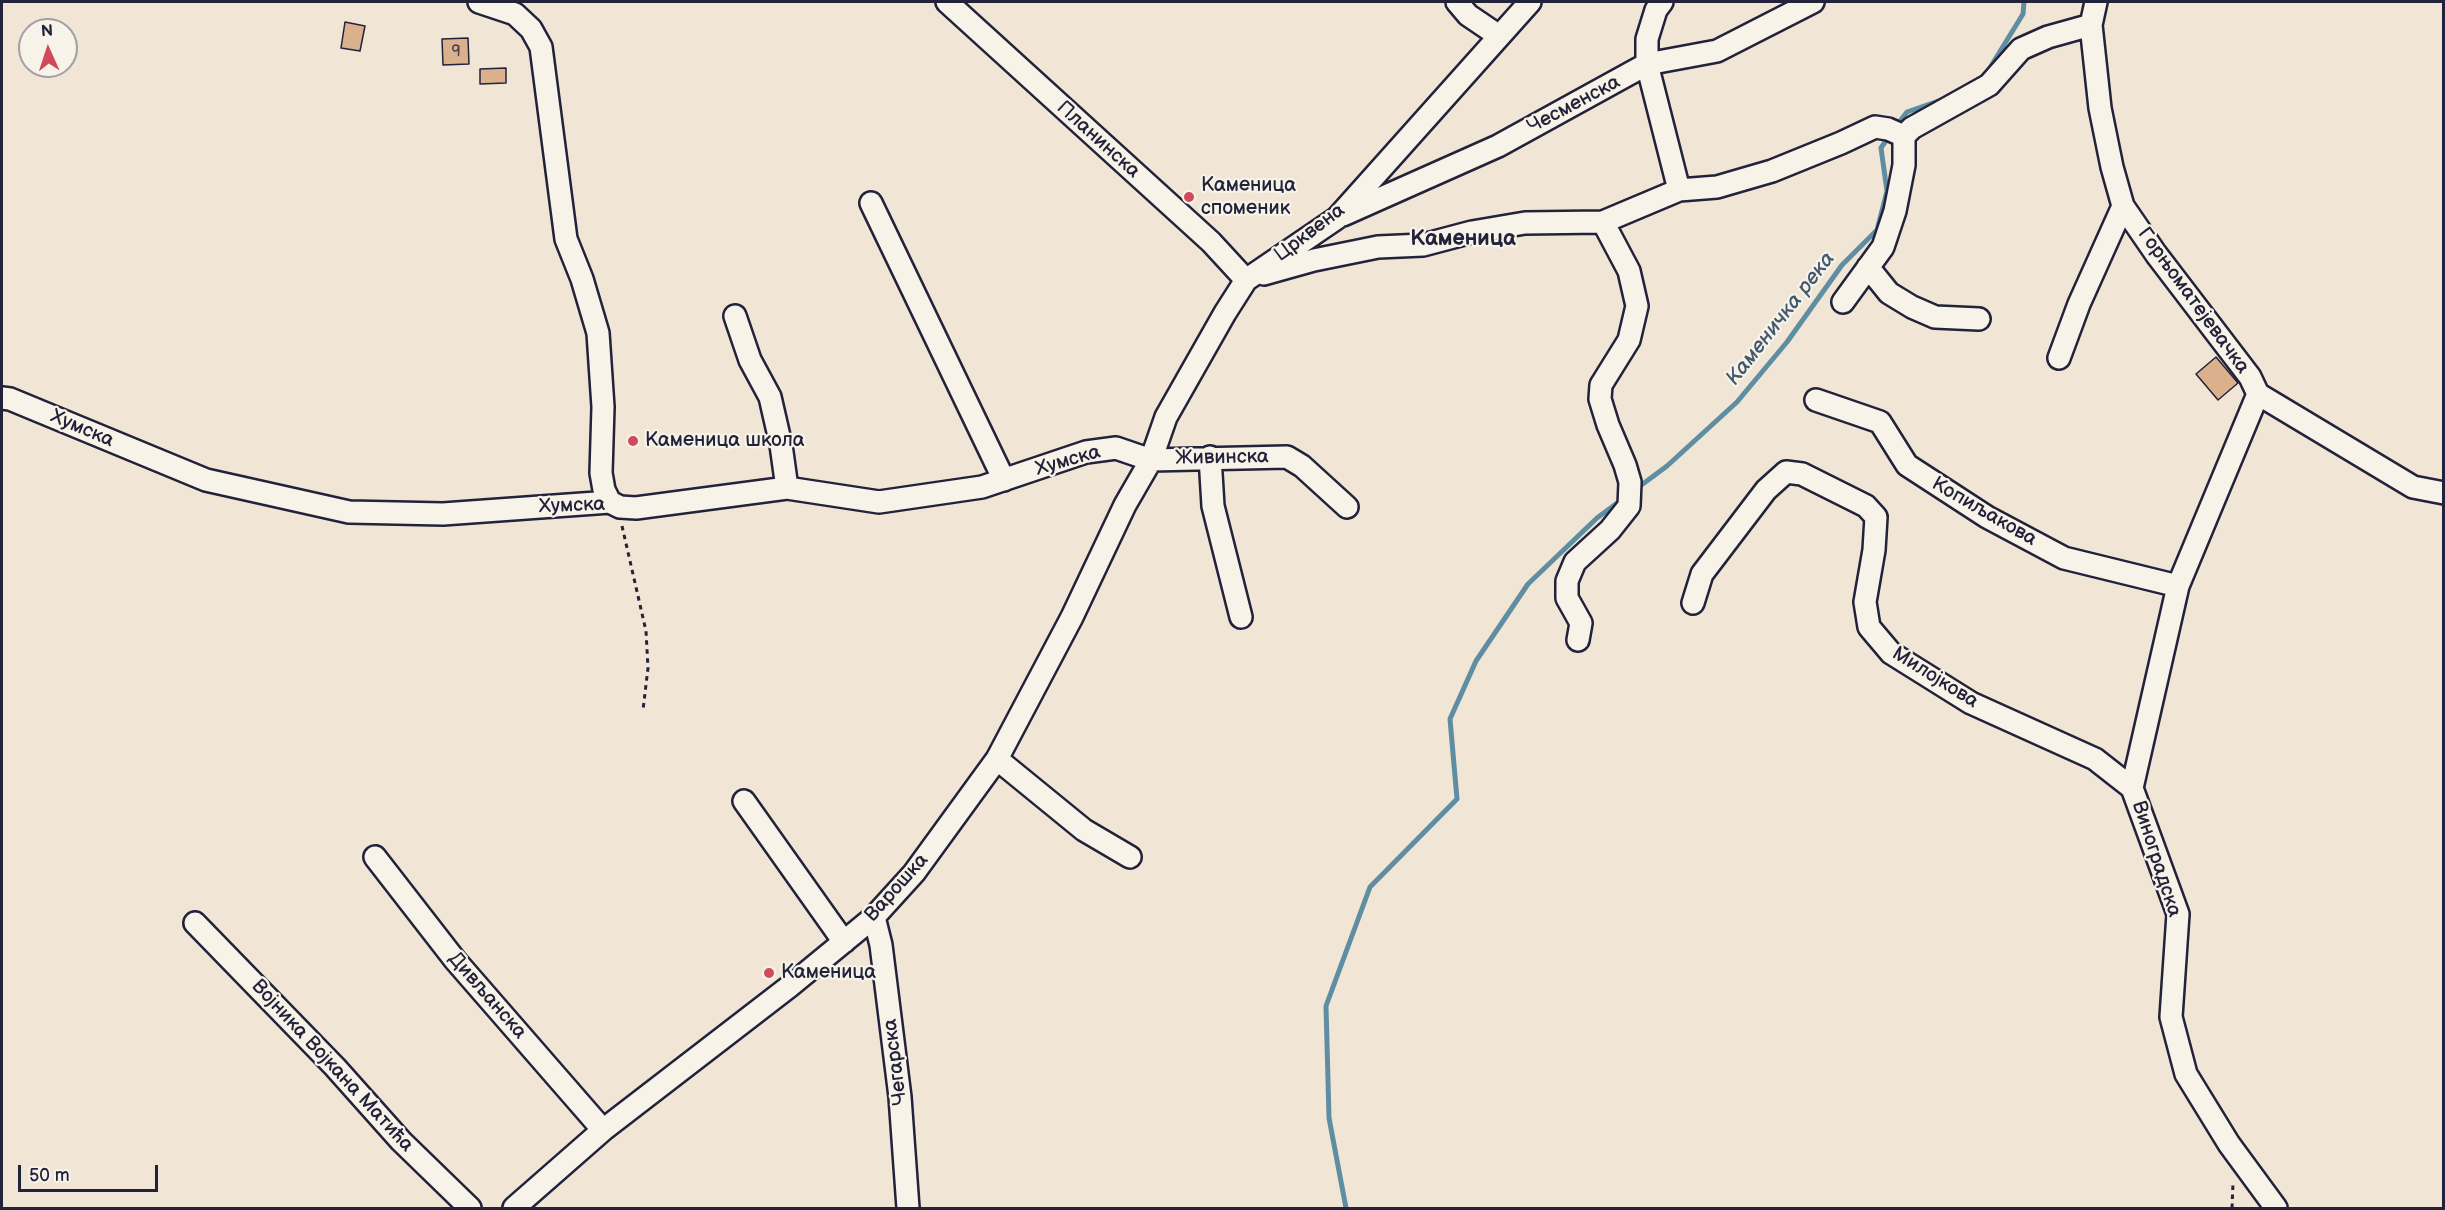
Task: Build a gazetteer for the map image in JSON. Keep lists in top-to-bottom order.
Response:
{
  "streets": {
    "street": [
      "Чесменска",
      "Планинска",
      "Црквена",
      "Горњоматејевачка",
      "Хумска",
      "Живинска",
      "Копиљакова",
      "Милојкова",
      "Виноградска",
      "Варошка",
      "Дивљанска",
      "Чегарска",
      "Војника Војкана Матића"
    ]
  },
  "crossings": [
    ["Чесменска", "Црквена"],
    ["Планинска", "Црквена"],
    ["Црквена", "Хумска"],
    ["Црквена", "Живинска"],
    ["Црквена", "Варошка"],
    ["Горњоматејевачка", "Виноградска"],
    ["Хумска", "Живинска"],
    ["Хумска", "Варошка"],
    ["Живинска", "Варошка"],
    ["Копиљакова", "Виноградска"],
    ["Милојкова", "Виноградска"],
    ["Варошка", "Дивљанска"],
    ["Варошка", "Чегарска"]
  ],
  "districts": ["Каменица"],
  "water": ["Каменичка река"],
  "places": ["Каменица споменик", "Каменица школа", "Каменица"],
  "house_numbers": ["9"],
  "scale_bar": "50 m",
  "north": "top"
}
